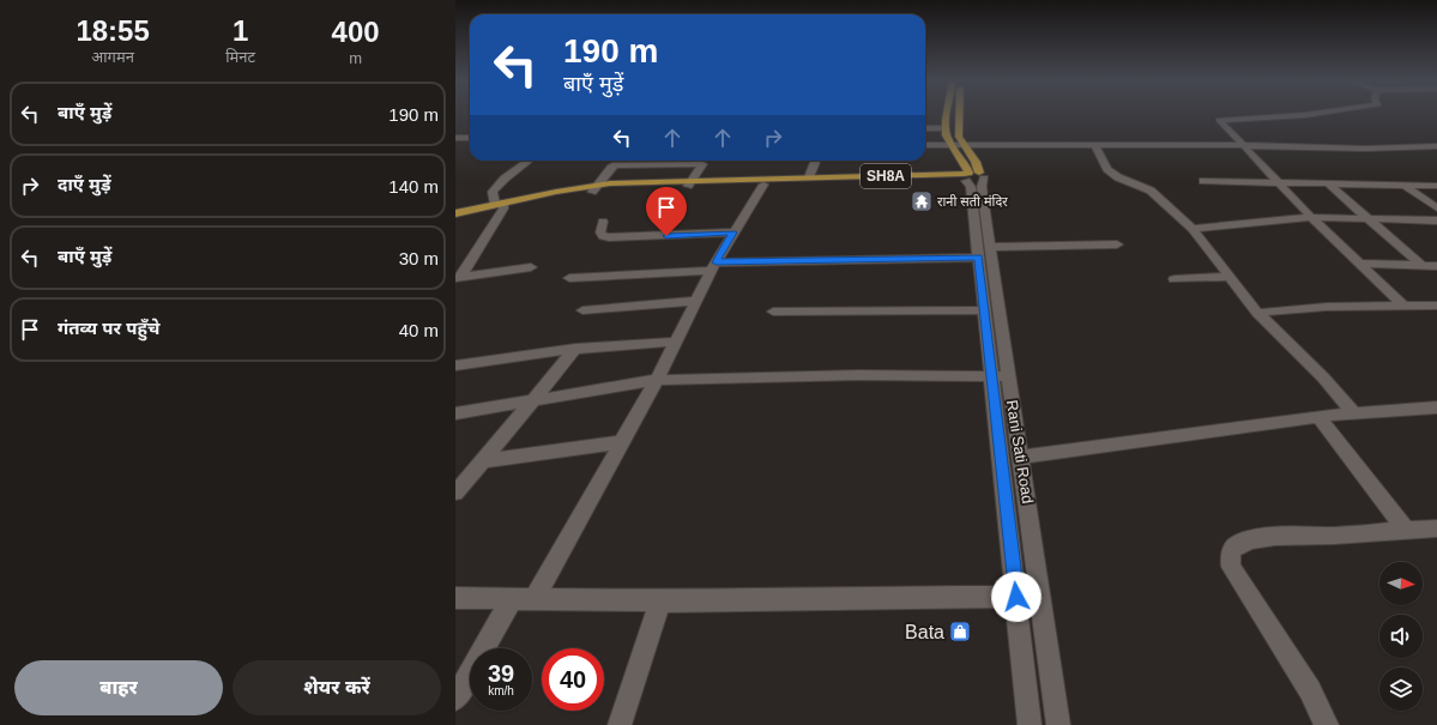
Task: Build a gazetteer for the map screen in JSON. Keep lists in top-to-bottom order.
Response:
{
  "streets": {
    "main road": ["SH8A"],
    "street": ["Rani Sati Road"]
  },
  "places": {
    "temple": ["रानी सती मंदिर"],
    "shop": ["Bata"]
  },
  "north": "right",
  "page": {
    "eta": [
      "18:55",
      "आगमन",
      "1",
      "मिनट",
      "400",
      "m"
    ],
    "turn": ["190 m", "बाएँ मुड़ें"],
    "list": [
      {
        "name": "बाएँ मुड़ें",
        "value": "190 m"
      },
      {
        "name": "दाएँ मुड़ें",
        "value": "140 m"
      },
      {
        "name": "बाएँ मुड़ें",
        "value": "30 m"
      },
      {
        "name": "गंतव्य पर पहुँचे",
        "value": "40 m"
      }
    ],
    "speed": "39 km/h",
    "limit": "40",
    "buttons": ["बाहर", "शेयर करें"]
  }
}
